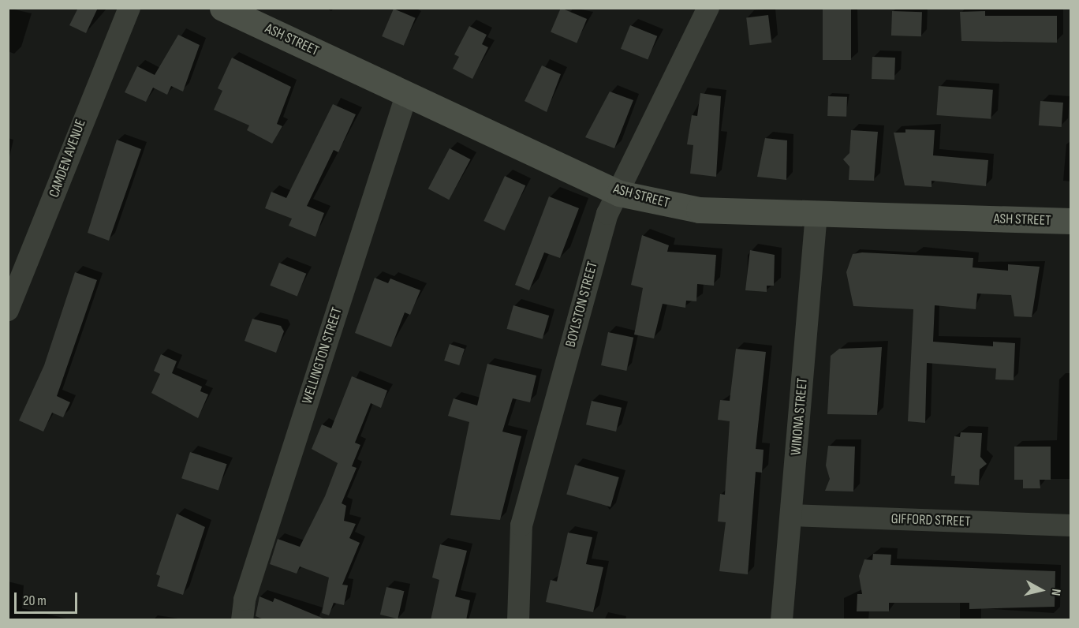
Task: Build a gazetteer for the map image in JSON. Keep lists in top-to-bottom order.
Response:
{
  "streets": {
    "street": [
      "ASH STREET",
      "CAMDEN AVENUE",
      "BOYLSTON STREET",
      "WELLINGTON STREET",
      "WINONA STREET",
      "GIFFORD STREET"
    ]
  },
  "crossings": [
    ["ASH STREET", "BOYLSTON STREET"],
    ["ASH STREET", "WELLINGTON STREET"],
    ["ASH STREET", "WINONA STREET"],
    ["WINONA STREET", "GIFFORD STREET"]
  ],
  "scale_bar": "20 m",
  "north": "right"
}
